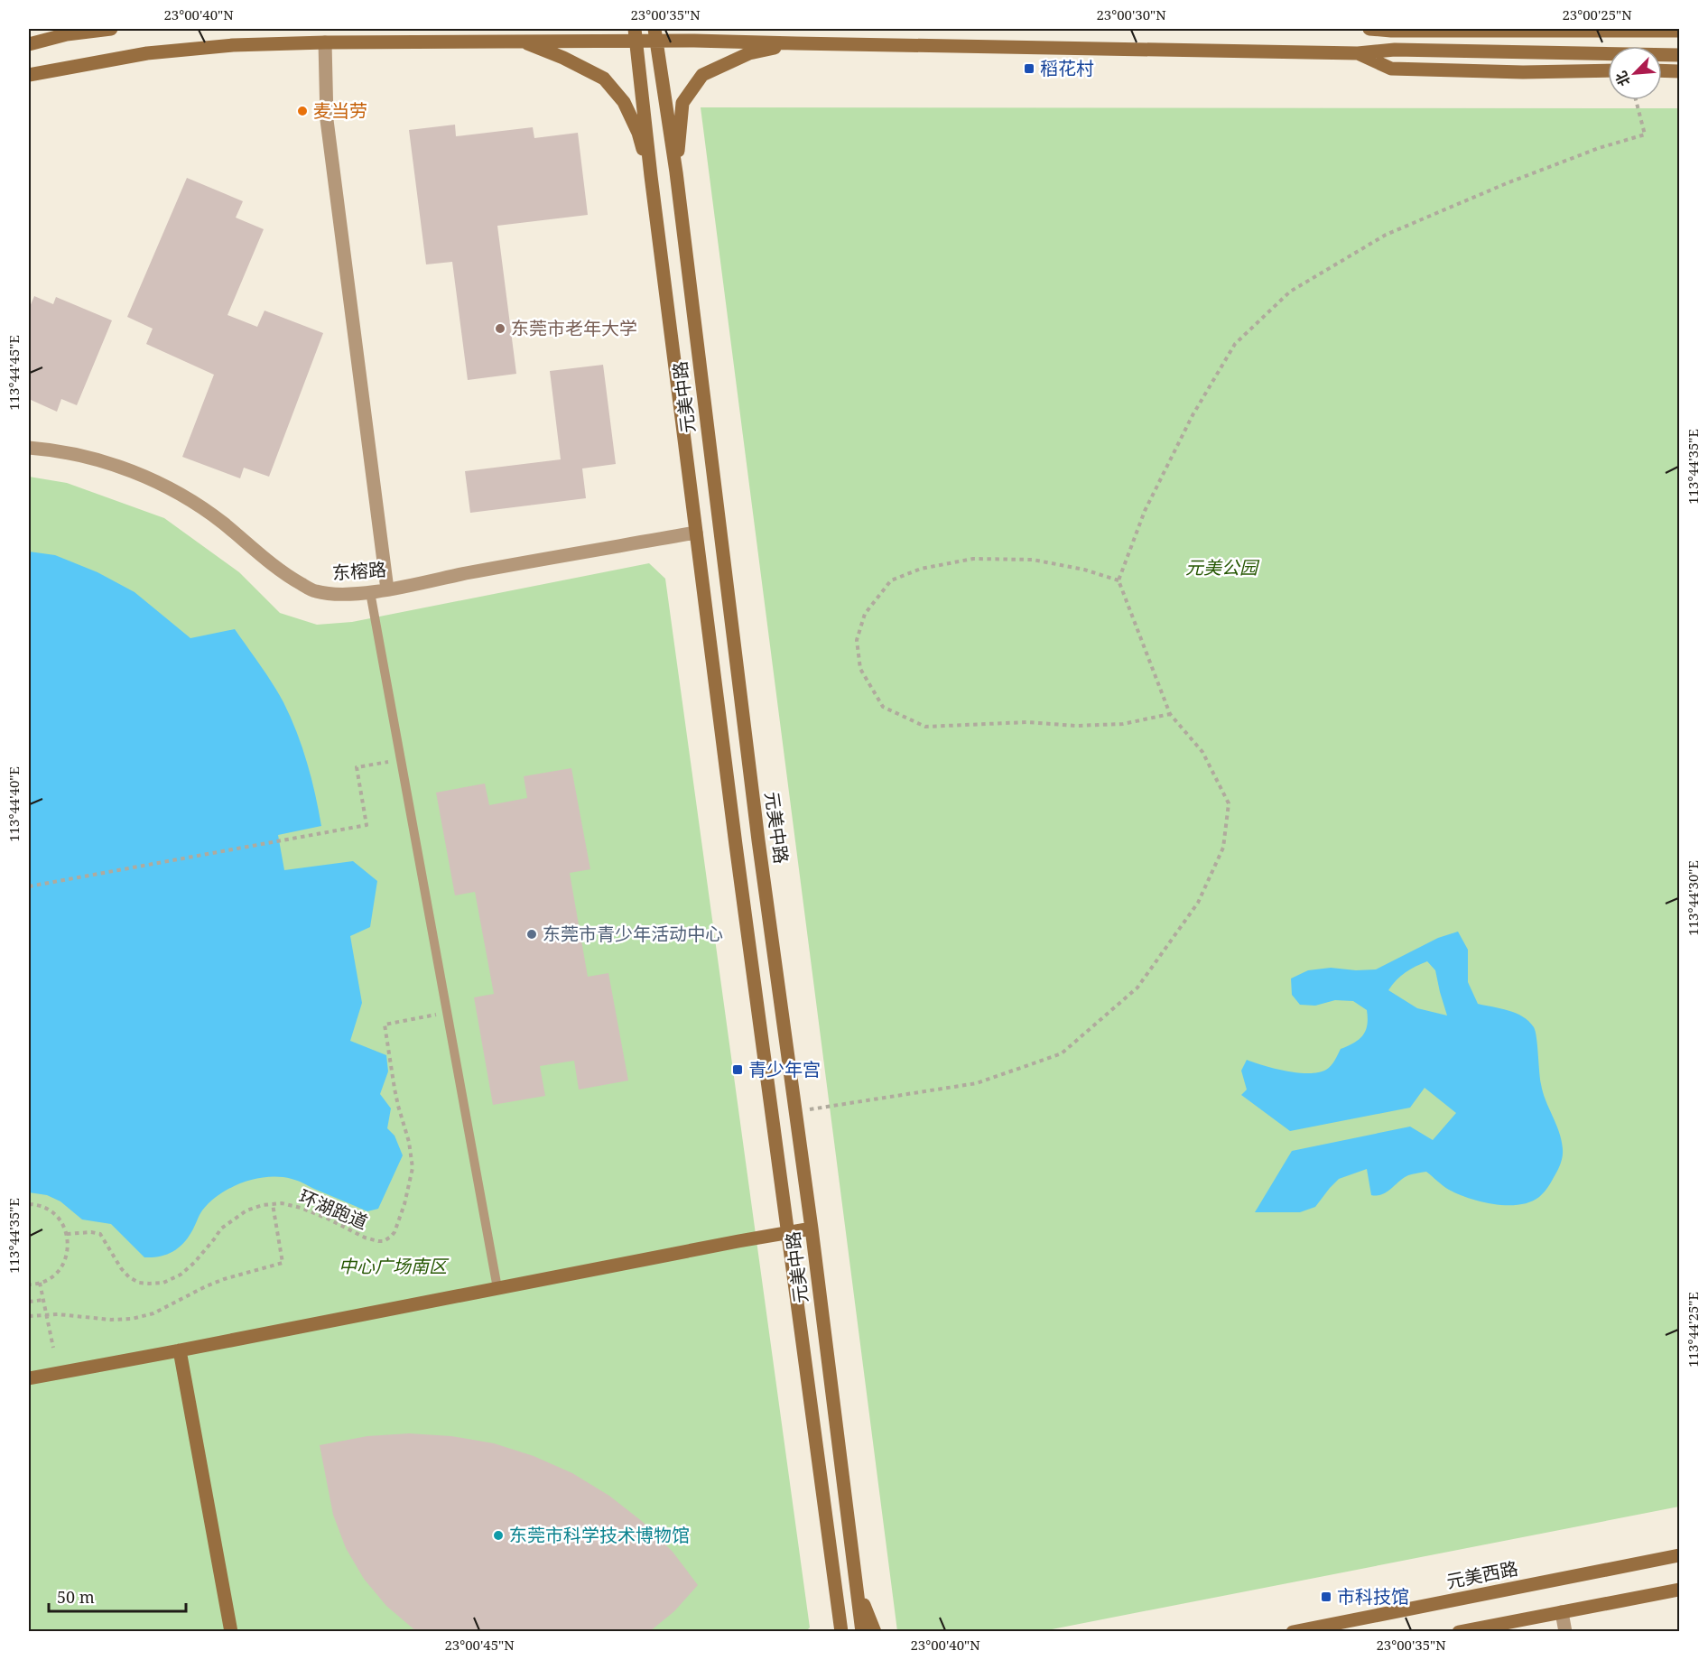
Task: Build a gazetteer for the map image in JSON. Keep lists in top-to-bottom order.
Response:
{
  "streets": {
    "street": ["元美中路", "东榕路", "元美西路"],
    "path": ["环湖跑道"]
  },
  "crossings": [
    ["元美中路", "东榕路"]
  ],
  "parks": ["元美公园", "中心广场南区"],
  "places": {
    "transit": ["稻花村", "青少年宫", "市科技馆"],
    "other": [
      "麦当劳",
      "东莞市老年大学",
      "东莞市青少年活动中心",
      "东莞市科学技术博物馆"
    ]
  },
  "scale_bar": "50 m",
  "north": "bottom left",
  "coordinates": [
    "23°00'40\"N",
    "23°00'35\"N",
    "23°00'30\"N",
    "23°00'25\"N",
    "113°44'45\"E",
    "113°44'35\"E",
    "113°44'40\"E",
    "113°44'30\"E",
    "113°44'25\"E",
    "23°00'45\"N"
  ]
}
